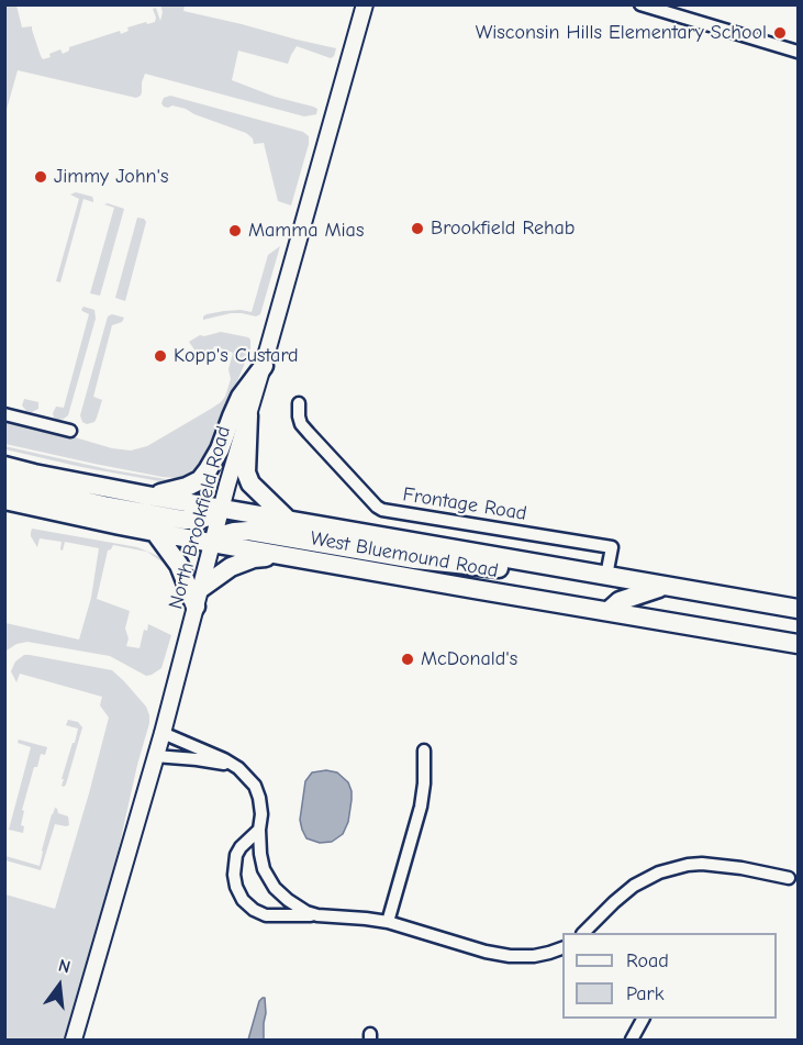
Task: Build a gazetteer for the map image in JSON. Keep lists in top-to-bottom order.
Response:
{
  "streets": {
    "main road": ["West Bluemound Road"],
    "street": ["Frontage Road", "North Brookfield Road"]
  },
  "crossings": [
    ["Frontage Road", "West Bluemound Road"],
    ["North Brookfield Road", "West Bluemound Road"]
  ],
  "places": [
    "Wisconsin Hills Elementary School",
    "Jimmy John's",
    "Brookfield Rehab",
    "Mamma Mias",
    "Kopp's Custard",
    "McDonald's"
  ],
  "legend": ["Road", "Park"],
  "north": "top"
}
